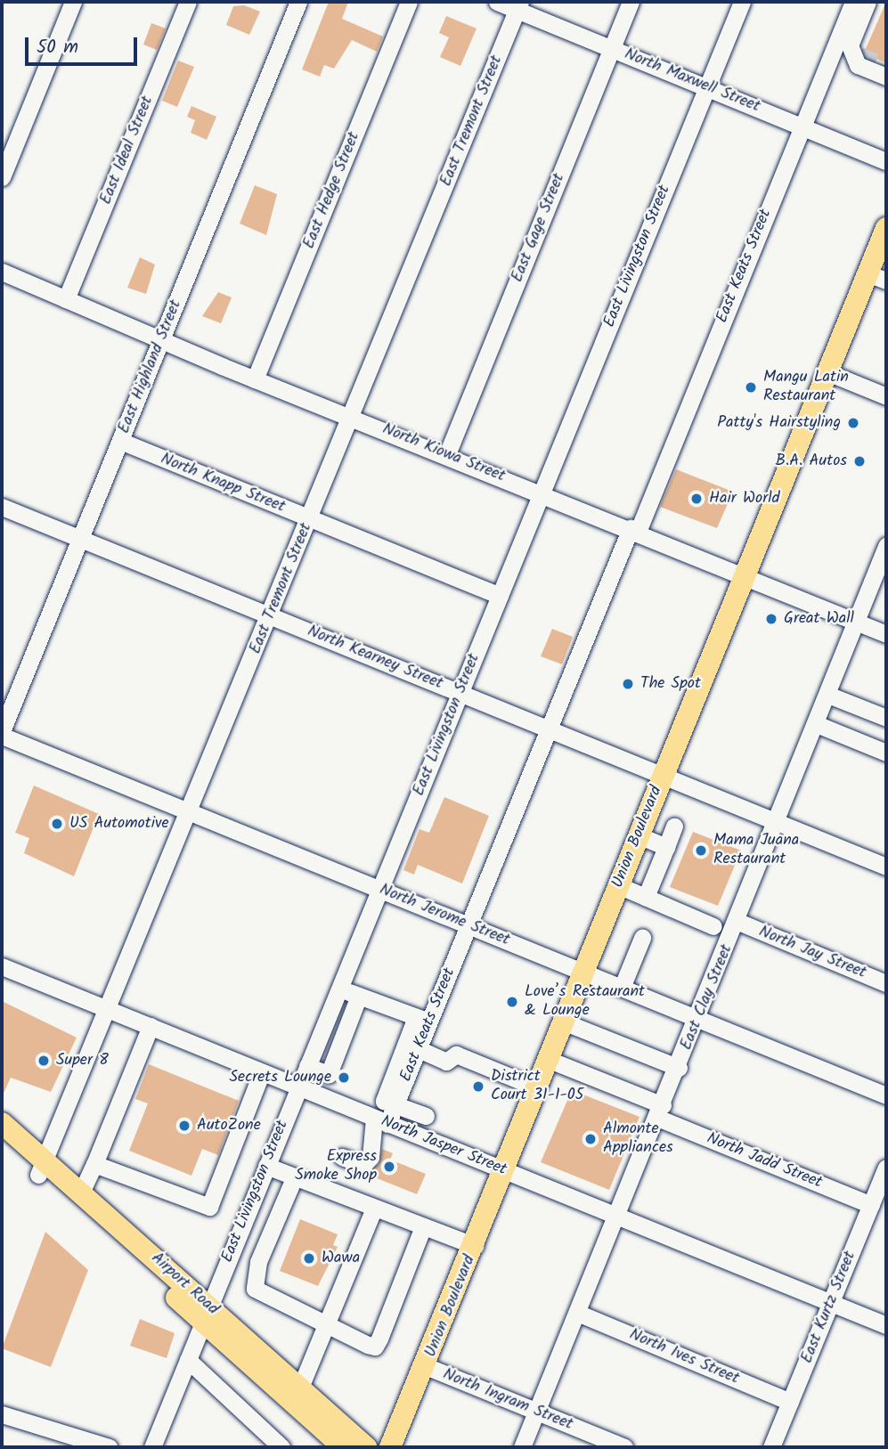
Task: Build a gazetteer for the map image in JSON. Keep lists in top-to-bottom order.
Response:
{
  "streets": {
    "main road": ["Union Boulevard", "Airport Road"],
    "street": [
      "North Maxwell Street",
      "East Tremont Street",
      "East Ideal Street",
      "East Hedge Street",
      "East Gage Street",
      "East Livingston Street",
      "East Keats Street",
      "East Highland Street",
      "North Kiowa Street",
      "North Knapp Street",
      "North Kearney Street",
      "North Jerome Street",
      "North Jay Street",
      "East Clay Street",
      "North Jasper Street",
      "North Jadd Street",
      "East Kurtz Street",
      "North Ives Street",
      "North Ingram Street"
    ]
  },
  "crossings": [
    ["North Maxwell Street", "East Tremont Street"],
    ["North Maxwell Street", "East Gage Street"],
    ["North Maxwell Street", "East Livingston Street"],
    ["North Maxwell Street", "East Keats Street"],
    ["East Tremont Street", "North Kiowa Street"],
    ["East Tremont Street", "North Knapp Street"],
    ["East Tremont Street", "North Kearney Street"],
    ["East Tremont Street", "North Jerome Street"],
    ["East Tremont Street", "North Jasper Street"],
    ["East Tremont Street", "Airport Road"],
    ["East Ideal Street", "North Kiowa Street"],
    ["East Hedge Street", "North Kiowa Street"],
    ["East Gage Street", "North Kiowa Street"],
    ["East Livingston Street", "North Kiowa Street"],
    ["East Livingston Street", "North Knapp Street"],
    ["East Livingston Street", "North Kearney Street"],
    ["East Livingston Street", "North Jerome Street"],
    ["East Livingston Street", "North Jasper Street"],
    ["East Livingston Street", "Airport Road"],
    ["East Keats Street", "North Kiowa Street"],
    ["East Keats Street", "North Kearney Street"],
    ["East Keats Street", "North Jerome Street"],
    ["East Keats Street", "North Jasper Street"],
    ["East Highland Street", "North Kiowa Street"],
    ["East Highland Street", "North Knapp Street"],
    ["East Highland Street", "North Kearney Street"],
    ["East Highland Street", "North Jerome Street"],
    ["North Kiowa Street", "Union Boulevard"],
    ["North Kiowa Street", "East Clay Street"],
    ["North Kearney Street", "Union Boulevard"],
    ["North Kearney Street", "East Clay Street"],
    ["Union Boulevard", "North Jerome Street"],
    ["Union Boulevard", "North Jasper Street"],
    ["Union Boulevard", "North Jadd Street"],
    ["Union Boulevard", "North Ingram Street"],
    ["North Jerome Street", "East Clay Street"],
    ["North Jay Street", "East Clay Street"],
    ["East Clay Street", "North Jasper Street"],
    ["East Clay Street", "North Jadd Street"],
    ["East Clay Street", "North Ives Street"],
    ["East Clay Street", "North Ingram Street"],
    ["North Jasper Street", "East Kurtz Street"],
    ["North Jadd Street", "East Kurtz Street"],
    ["East Kurtz Street", "North Ives Street"]
  ],
  "places": [
    "Mangu Latin Restaurant",
    "Patty's Hairstyling",
    "B.A. Autos",
    "Hair World",
    "Great Wall",
    "The Spot",
    "US Automotive",
    "Mama Juana Restaurant",
    "Love’s Restaurant & Lounge",
    "Super 8",
    "Secrets Lounge",
    "District Court 31-1-05",
    "AutoZone",
    "Almonte Appliances",
    "Express Smoke Shop",
    "Wawa"
  ],
  "scale_bar": "50 m"
}
